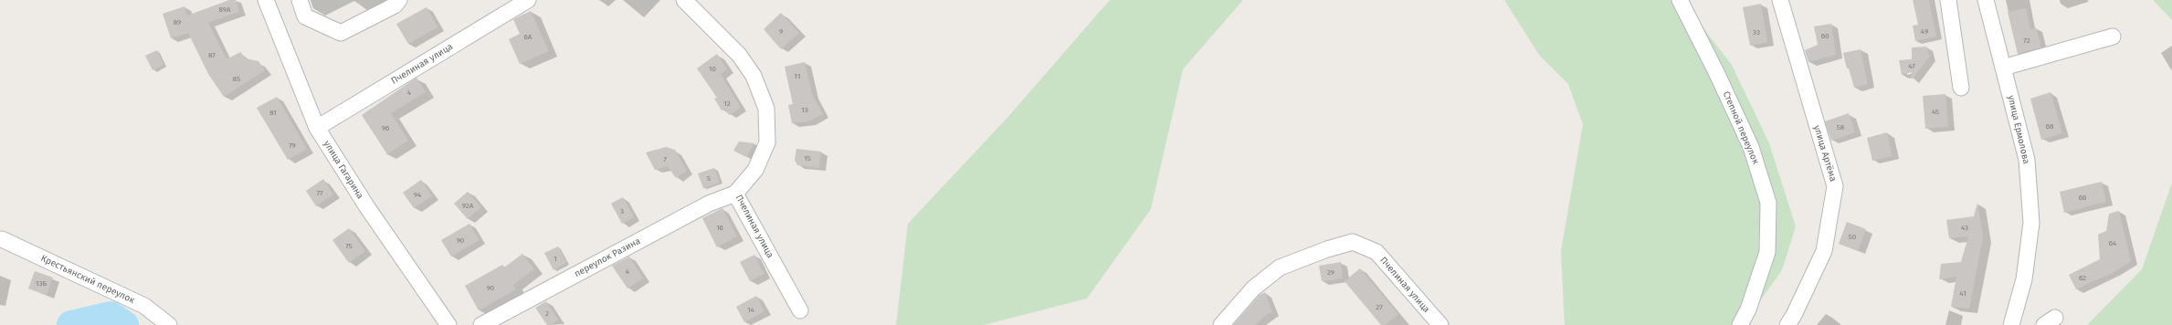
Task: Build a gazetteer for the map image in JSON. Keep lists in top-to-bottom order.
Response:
{
  "streets": {
    "street": [
      "Пчелиная улица",
      "Степной переулок",
      "улица Ермолова",
      "улица Артёма",
      "улица Гагарина",
      "переулок Разина",
      "Крестьянский переулок"
    ]
  },
  "crossings": [
    ["Пчелиная улица", "улица Гагарина"],
    ["Пчелиная улица", "переулок Разина"]
  ],
  "house_numbers": [
    "89А",
    "89",
    "9",
    "49",
    "33",
    "60",
    "6А",
    "72",
    "87",
    "47",
    "10",
    "11",
    "85",
    "4",
    "12",
    "13",
    "45",
    "81",
    "68",
    "58",
    "96",
    "79",
    "15",
    "7",
    "5",
    "77",
    "94",
    "66",
    "92А",
    "3",
    "16",
    "43",
    "50",
    "90",
    "64",
    "75",
    "1",
    "4",
    "29",
    "62",
    "13Б",
    "90",
    "41",
    "27",
    "14",
    "2"
  ]
}
